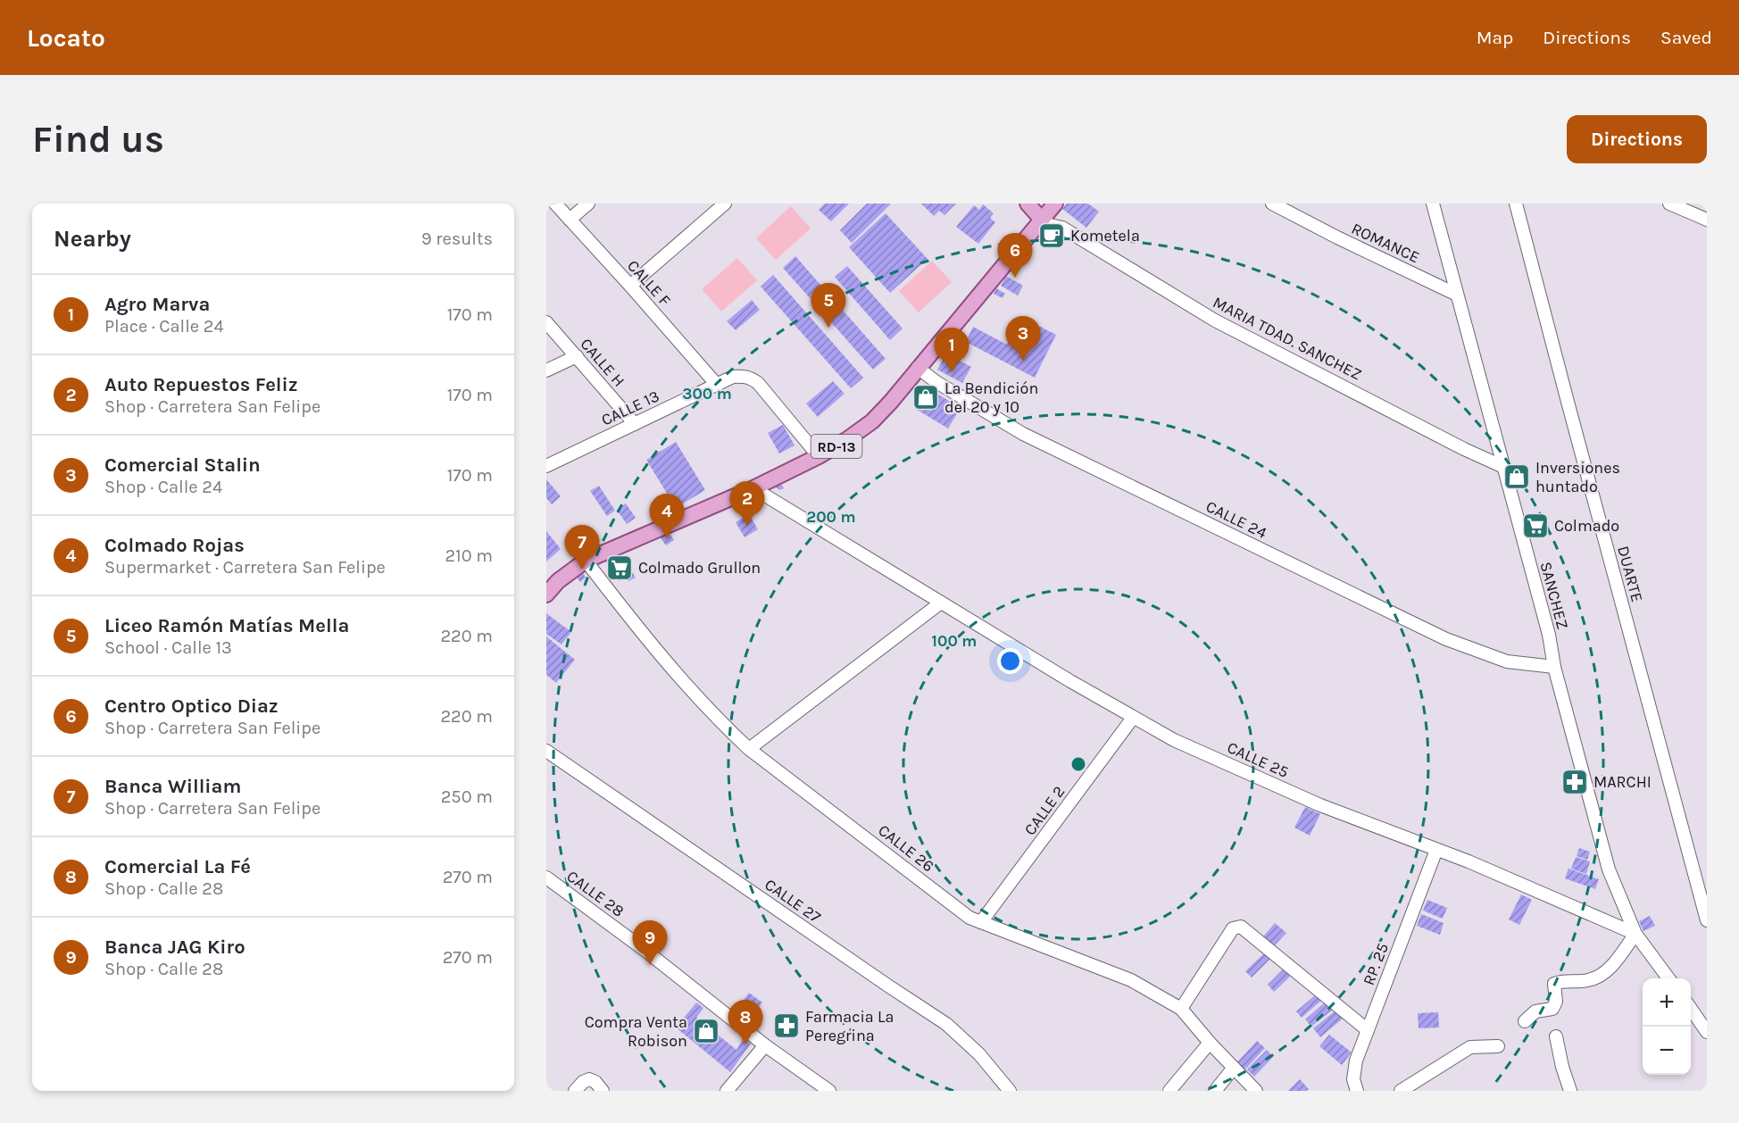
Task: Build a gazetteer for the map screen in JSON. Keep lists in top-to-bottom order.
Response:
{
  "streets": {
    "main road": ["RD-13"],
    "street": [
      "ROMANCE",
      "CALLE F",
      "MARIA TDAD. SANCHEZ",
      "CALLE H",
      "CALLE 13",
      "CALLE 24",
      "DUARTE",
      "SANCHEZ",
      "CALLE 25",
      "CALLE 2",
      "CALLE 26",
      "CALLE 28",
      "CALLE 27",
      "RP. 25"
    ]
  },
  "crossings": [
    ["ROMANCE", "SANCHEZ"],
    ["CALLE F", "CALLE 13"],
    ["MARIA TDAD. SANCHEZ", "RD-13"],
    ["MARIA TDAD. SANCHEZ", "SANCHEZ"],
    ["CALLE H", "CALLE 13"],
    ["CALLE 13", "RD-13"],
    ["RD-13", "CALLE 24"],
    ["RD-13", "CALLE 25"],
    ["RD-13", "CALLE 26"],
    ["CALLE 24", "SANCHEZ"],
    ["SANCHEZ", "CALLE 25"],
    ["CALLE 25", "CALLE 2"],
    ["CALLE 25", "RP. 25"],
    ["CALLE 2", "CALLE 26"]
  ],
  "places": {
    "cafe": ["Kometela"],
    "shop": ["La Bendición del 20 y 10", "Inversiones huntado", "Compra Venta Robison"],
    "supermarket": ["Colmado", "Colmado Grullon"],
    "pharmacy": ["MARCHI", "Farmacia La Peregrina"]
  },
  "page": {
    "header": "Locato",
    "nav": ["Map", "Directions", "Saved"],
    "buttons": "Directions",
    "title": "Find us",
    "heading": ["Nearby", "9 results"],
    "pins": [
      "6",
      "5",
      "3",
      "1",
      "2",
      "4",
      "7",
      "9",
      "8"
    ],
    "list": [
      {
        "mark": "1",
        "name": "Agro Marva",
        "note": "Place · Calle 24",
        "value": "170 m"
      },
      {
        "mark": "2",
        "name": "Auto Repuestos Feliz",
        "note": "Shop · Carretera San Felipe",
        "value": "170 m"
      },
      {
        "mark": "3",
        "name": "Comercial Stalin",
        "note": "Shop · Calle 24",
        "value": "170 m"
      },
      {
        "mark": "4",
        "name": "Colmado Rojas",
        "note": "Supermarket · Carretera San Felipe",
        "value": "210 m"
      },
      {
        "mark": "5",
        "name": "Liceo Ramón Matías Mella",
        "note": "School · Calle 13",
        "value": "220 m"
      },
      {
        "mark": "6",
        "name": "Centro Optico Diaz",
        "note": "Shop · Carretera San Felipe",
        "value": "220 m"
      },
      {
        "mark": "7",
        "name": "Banca William",
        "note": "Shop · Carretera San Felipe",
        "value": "250 m"
      },
      {
        "mark": "8",
        "name": "Comercial La Fé",
        "note": "Shop · Calle 28",
        "value": "270 m"
      },
      {
        "mark": "9",
        "name": "Banca JAG Kiro",
        "note": "Shop · Calle 28",
        "value": "270 m"
      }
    ],
    "map_buttons": ["+", "−"]
  },
  "rings": ["300 m", "200 m", "100 m"]
}
